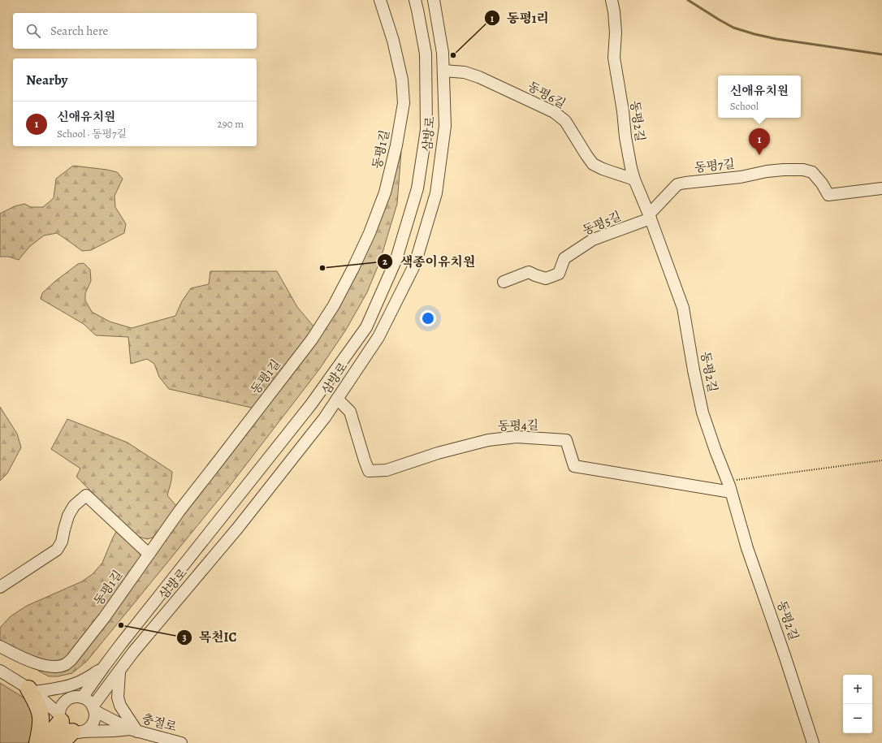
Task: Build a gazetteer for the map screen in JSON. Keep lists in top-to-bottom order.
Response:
{
  "streets": {
    "street": [
      "동평6길",
      "동평2길",
      "삼방로",
      "동평1길",
      "동평7길",
      "동평5길",
      "동평4길",
      "충절로"
    ]
  },
  "crossings": [
    ["동평6길", "동평2길"],
    ["동평6길", "삼방로"],
    ["동평2길", "동평7길"],
    ["동평2길", "동평5길"],
    ["동평2길", "동평4길"],
    ["삼방로", "동평4길"],
    ["삼방로", "충절로"],
    ["동평7길", "동평5길"]
  ],
  "places": ["동평1리", "색종이유치원", "목천IC"],
  "page": {
    "search": "Search here",
    "heading": "Nearby",
    "popup": ["신애유치원", "School"],
    "list": [
      {
        "mark": "1",
        "name": "신애유치원",
        "note": "School · 동평7길",
        "value": "290 m"
      }
    ],
    "pins": "1",
    "map_buttons": ["+", "−"]
  }
}
